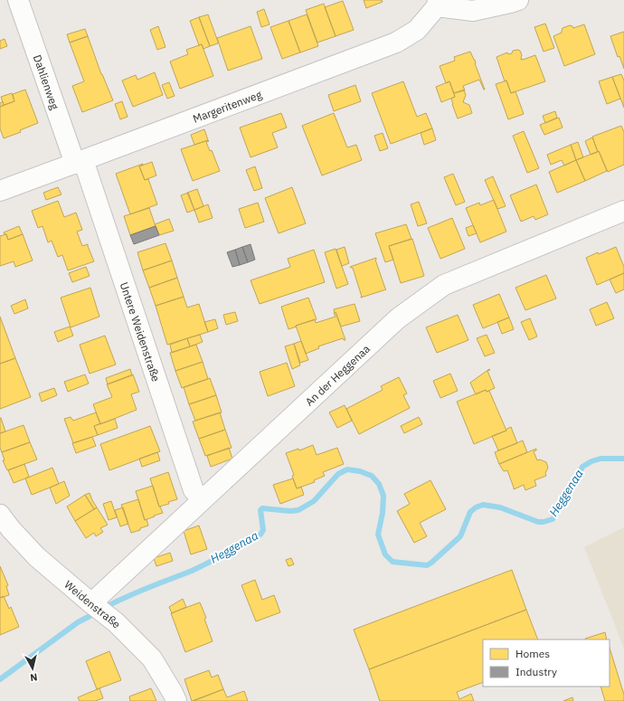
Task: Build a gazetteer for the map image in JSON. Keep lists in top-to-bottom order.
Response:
{
  "streets": {
    "street": [
      "Dahlienweg",
      "Margeritenweg",
      "Untere Weidenstraße",
      "An der Heggenaa",
      "Weidenstraße"
    ]
  },
  "crossings": [
    ["Dahlienweg", "Margeritenweg"],
    ["Dahlienweg", "Untere Weidenstraße"],
    ["Margeritenweg", "Untere Weidenstraße"],
    ["Untere Weidenstraße", "An der Heggenaa"],
    ["An der Heggenaa", "Weidenstraße"]
  ],
  "water": ["Heggenaa"],
  "legend": ["Homes", "Industry"],
  "north": "bottom"
}
